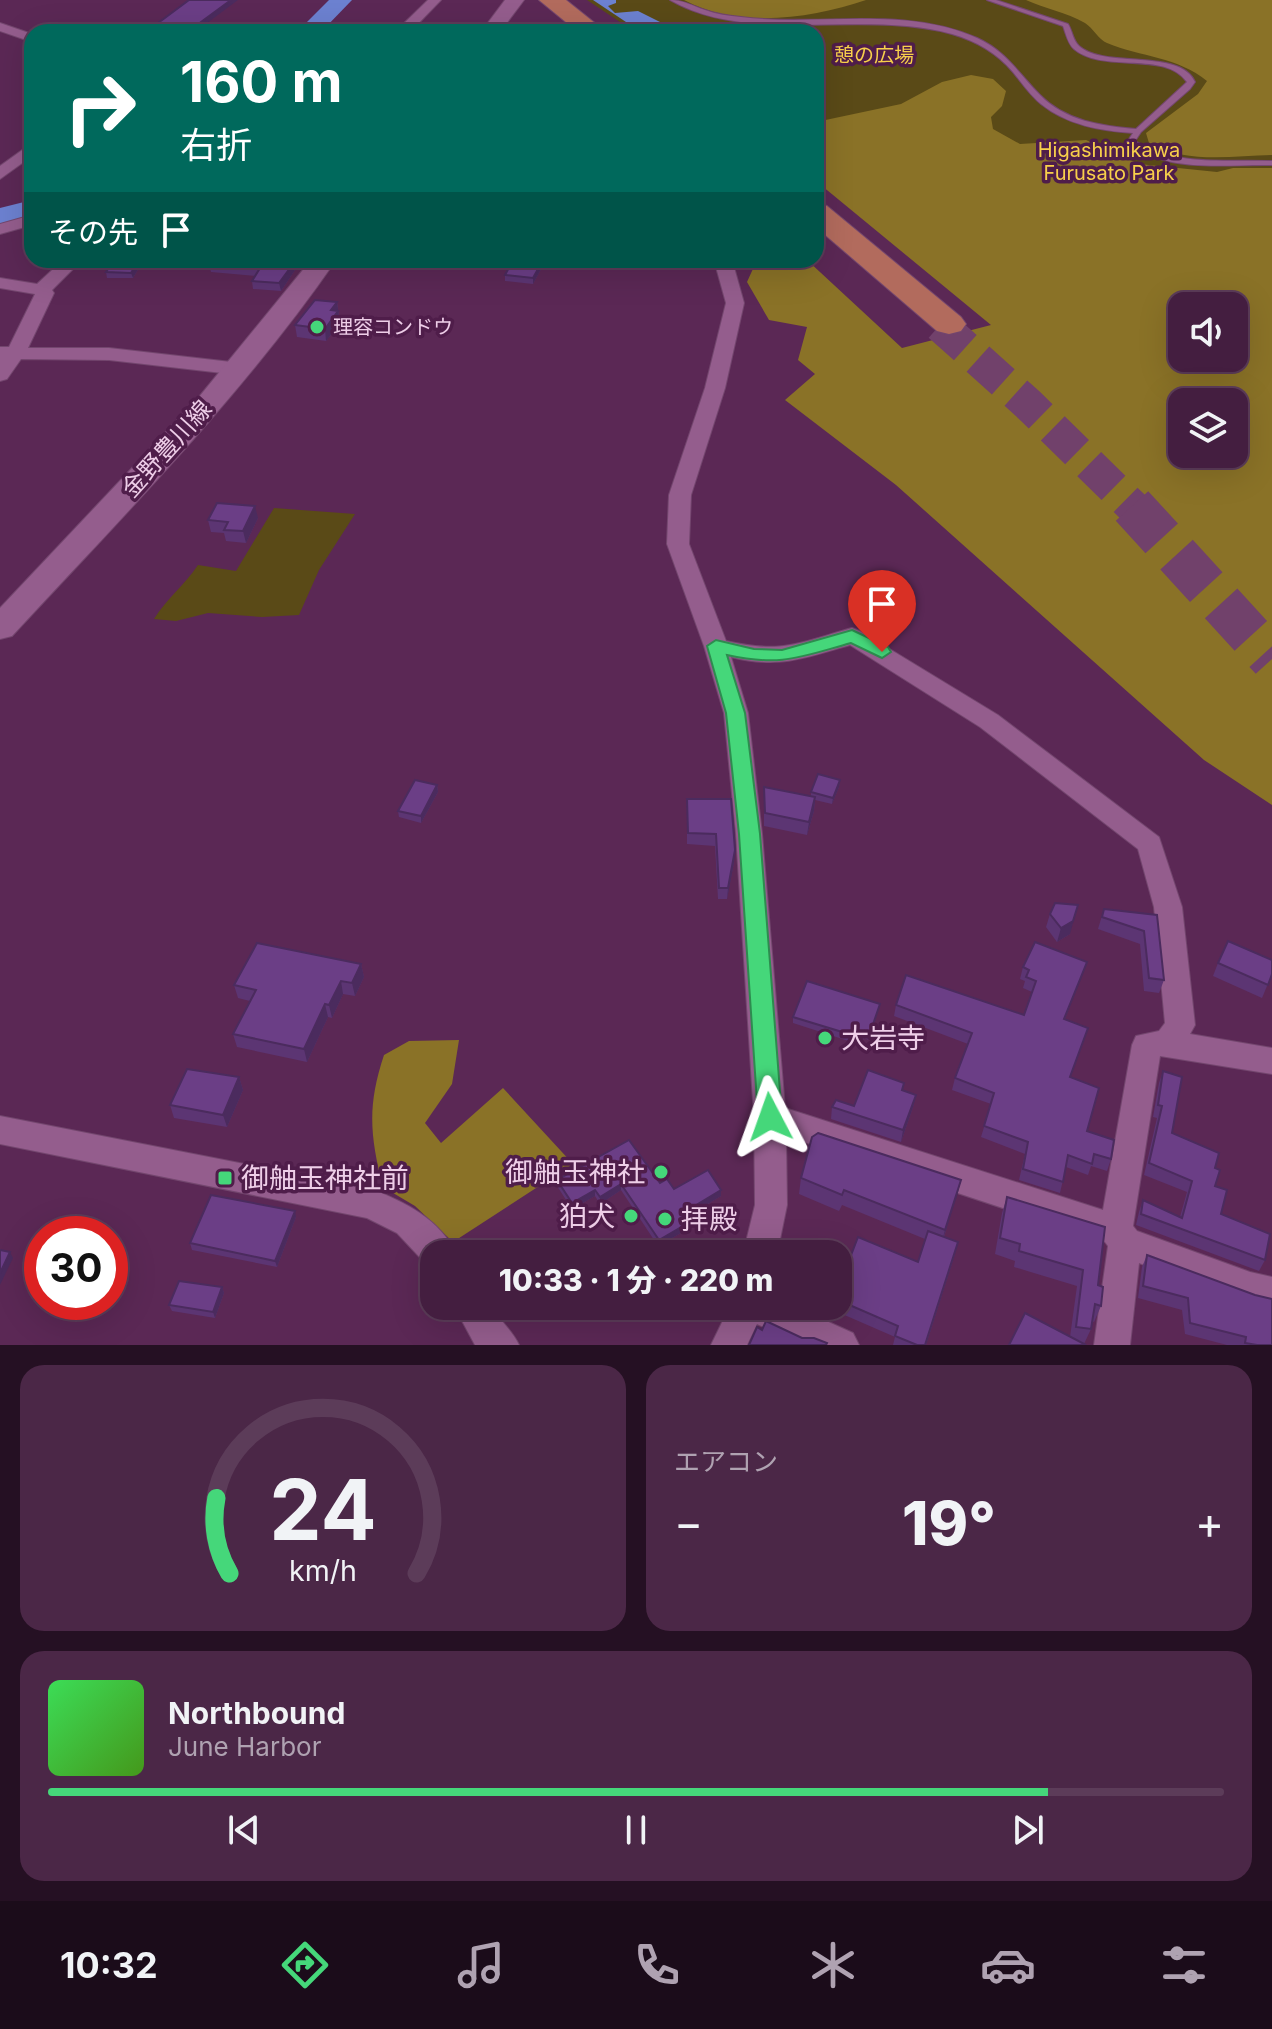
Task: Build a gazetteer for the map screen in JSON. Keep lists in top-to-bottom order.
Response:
{
  "streets": {
    "main road": ["金野豊川線"]
  },
  "parks": ["憩の広場", "Higashimikawa Furusato Park"],
  "places": {
    "other": [
      "理容コンドウ",
      "大岩寺",
      "御舳玉神社",
      "狛犬",
      "拝殿"
    ],
    "transit": ["御舳玉神社前"]
  },
  "page": {
    "turn": ["160 m", "右折"],
    "then": "その先",
    "limit": "30",
    "trip": "10:33 · 1 分 · 220 m",
    "tile": "エアコン",
    "heat": ["−", "19°", "+"],
    "song": ["Northbound", "June Harbor"],
    "tabs": "10:32",
    "gauge": ["24", "km/h"]
  }
}
